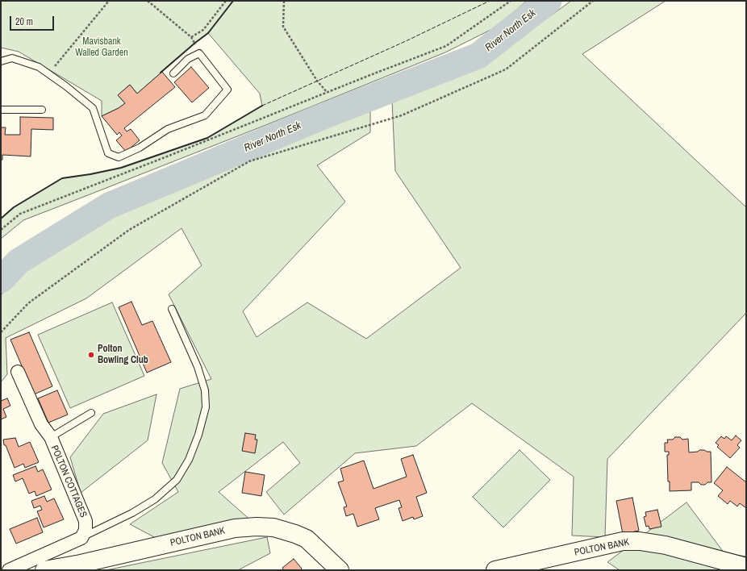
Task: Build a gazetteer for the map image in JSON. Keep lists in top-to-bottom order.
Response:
{
  "streets": {
    "street": ["POLTON COTTAGES", "POLTON BANK"]
  },
  "water": ["River North Esk"],
  "parks": ["Mavisbank Walled Garden"],
  "places": ["Polton Bowling Club"],
  "scale_bar": "20 m"
}
